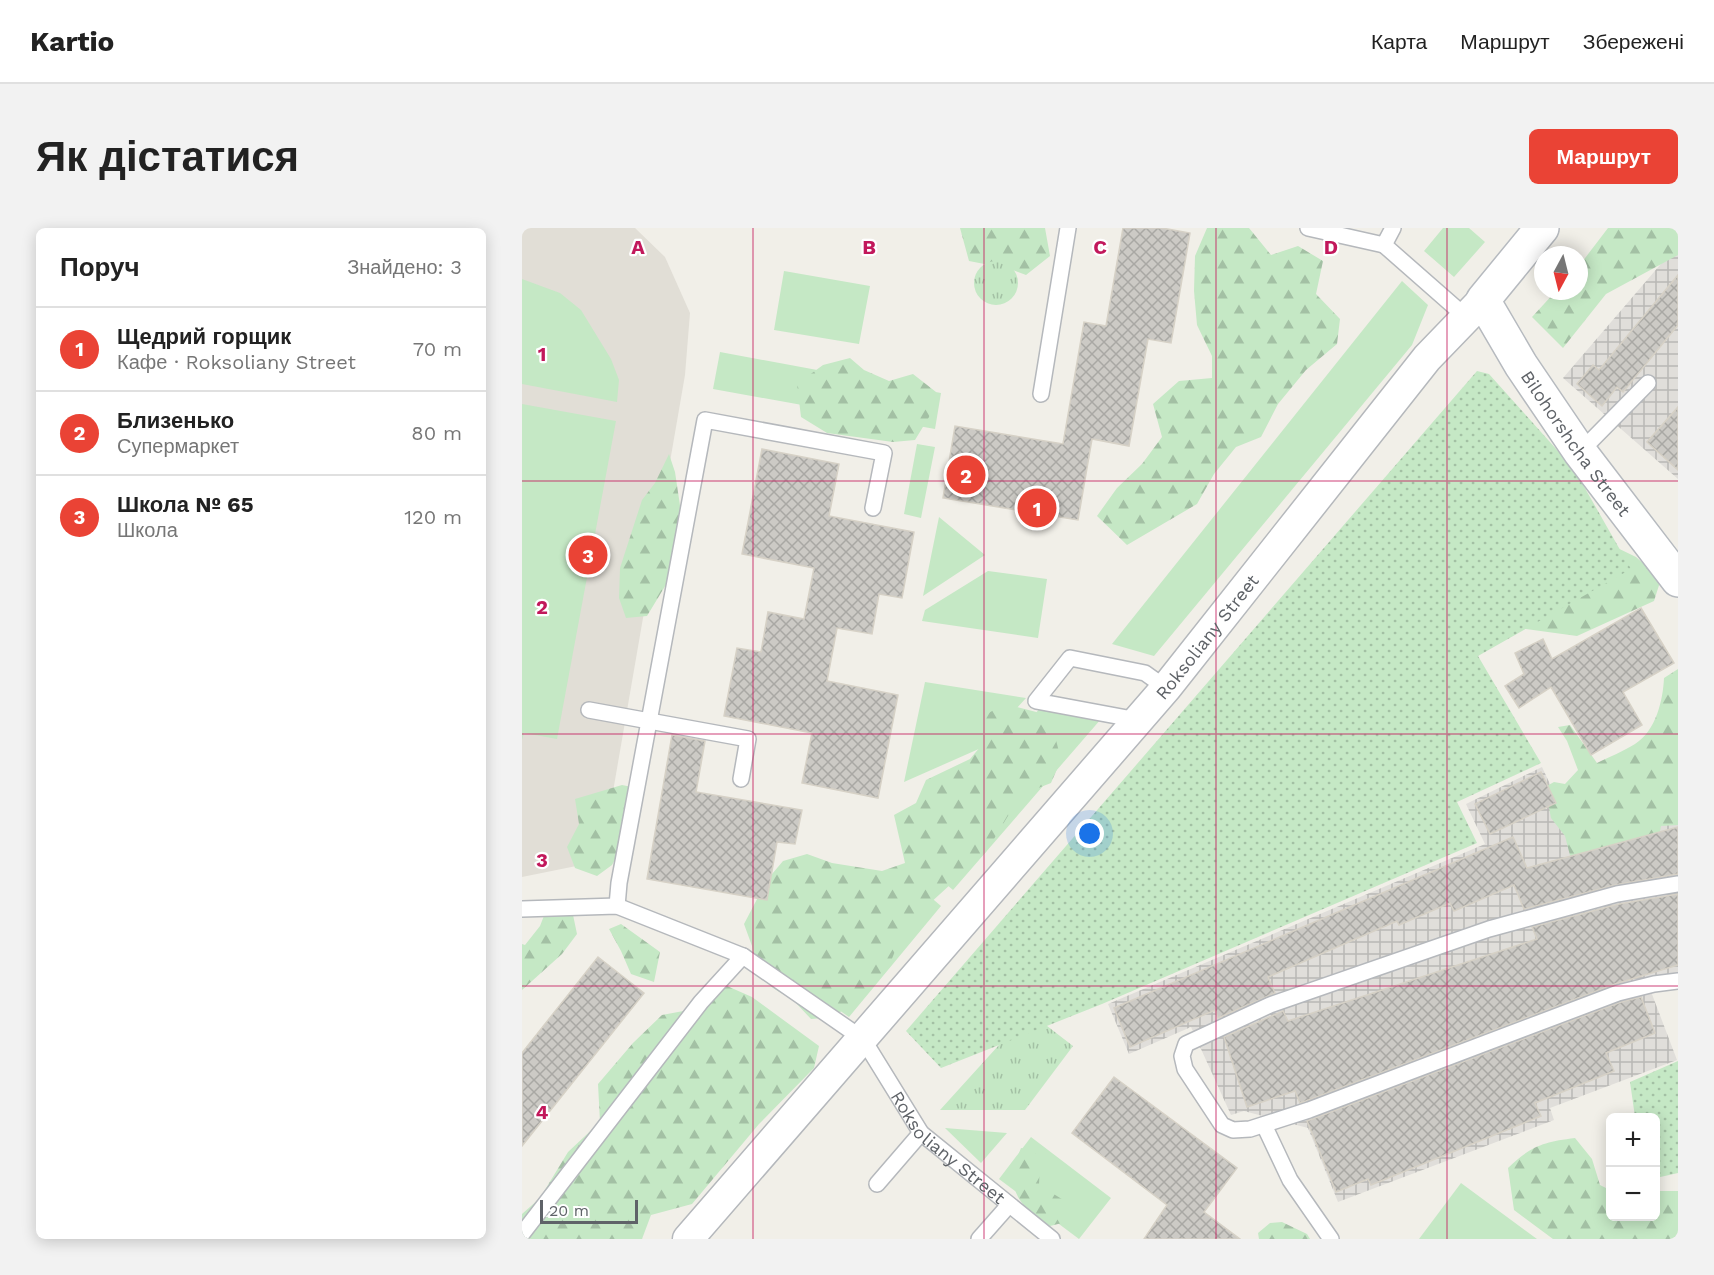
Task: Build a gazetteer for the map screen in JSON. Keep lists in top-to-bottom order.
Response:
{
  "streets": {
    "street": ["Bilohorshcha Street", "Roksoliany Street"]
  },
  "crossings": [
    ["Bilohorshcha Street", "Roksoliany Street"]
  ],
  "scale_bar": "20 m",
  "north": "bottom",
  "page": {
    "header": "Kartio",
    "nav": ["Карта", "Маршрут", "Збережені"],
    "buttons": "Маршрут",
    "title": "Як дістатися",
    "heading": ["Поруч", "Знайдено: 3"],
    "list": [
      {
        "mark": "1",
        "name": "Щедрий горщик",
        "note": "Кафе · Roksoliany Street",
        "value": "70 m"
      },
      {
        "mark": "2",
        "name": "Близенько",
        "note": "Супермаркет",
        "value": "80 m"
      },
      {
        "mark": "3",
        "name": "Школа № 65",
        "note": "Школа",
        "value": "120 m"
      }
    ],
    "pins": ["2", "1", "3"],
    "map_buttons": ["+", "−"],
    "scale": "20 m"
  },
  "grid": {
    "columns": [
      "A",
      "B",
      "C",
      "D"
    ],
    "rows": [
      "1",
      "2",
      "3",
      "4"
    ]
  }
}
